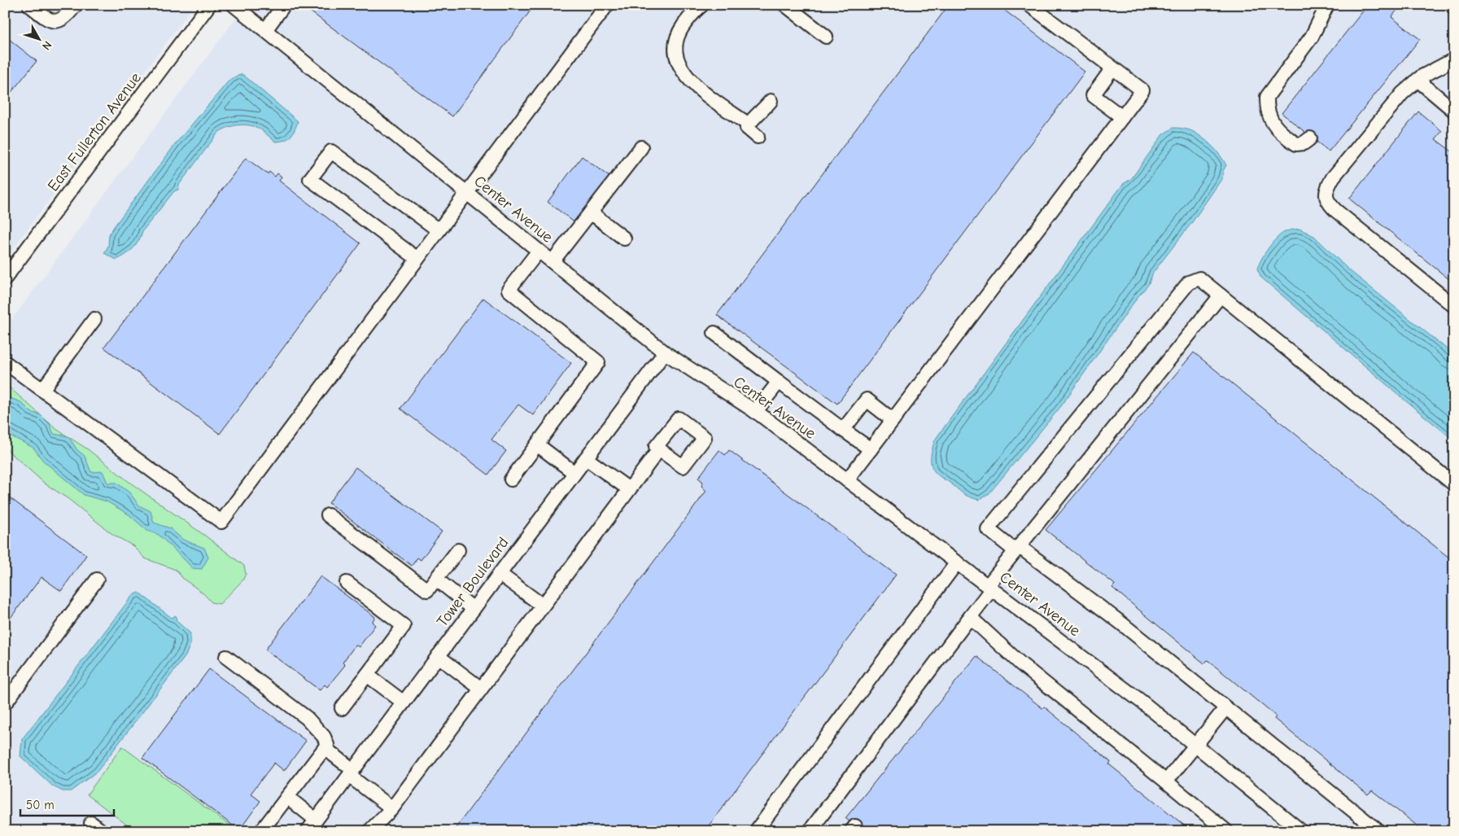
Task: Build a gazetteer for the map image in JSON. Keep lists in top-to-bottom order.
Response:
{
  "streets": {
    "street": ["East Fullerton Avenue", "Center Avenue", "Tower Boulevard"]
  },
  "crossings": [
    ["Center Avenue", "Tower Boulevard"]
  ],
  "scale_bar": "50 m",
  "north": "bottom right"
}
